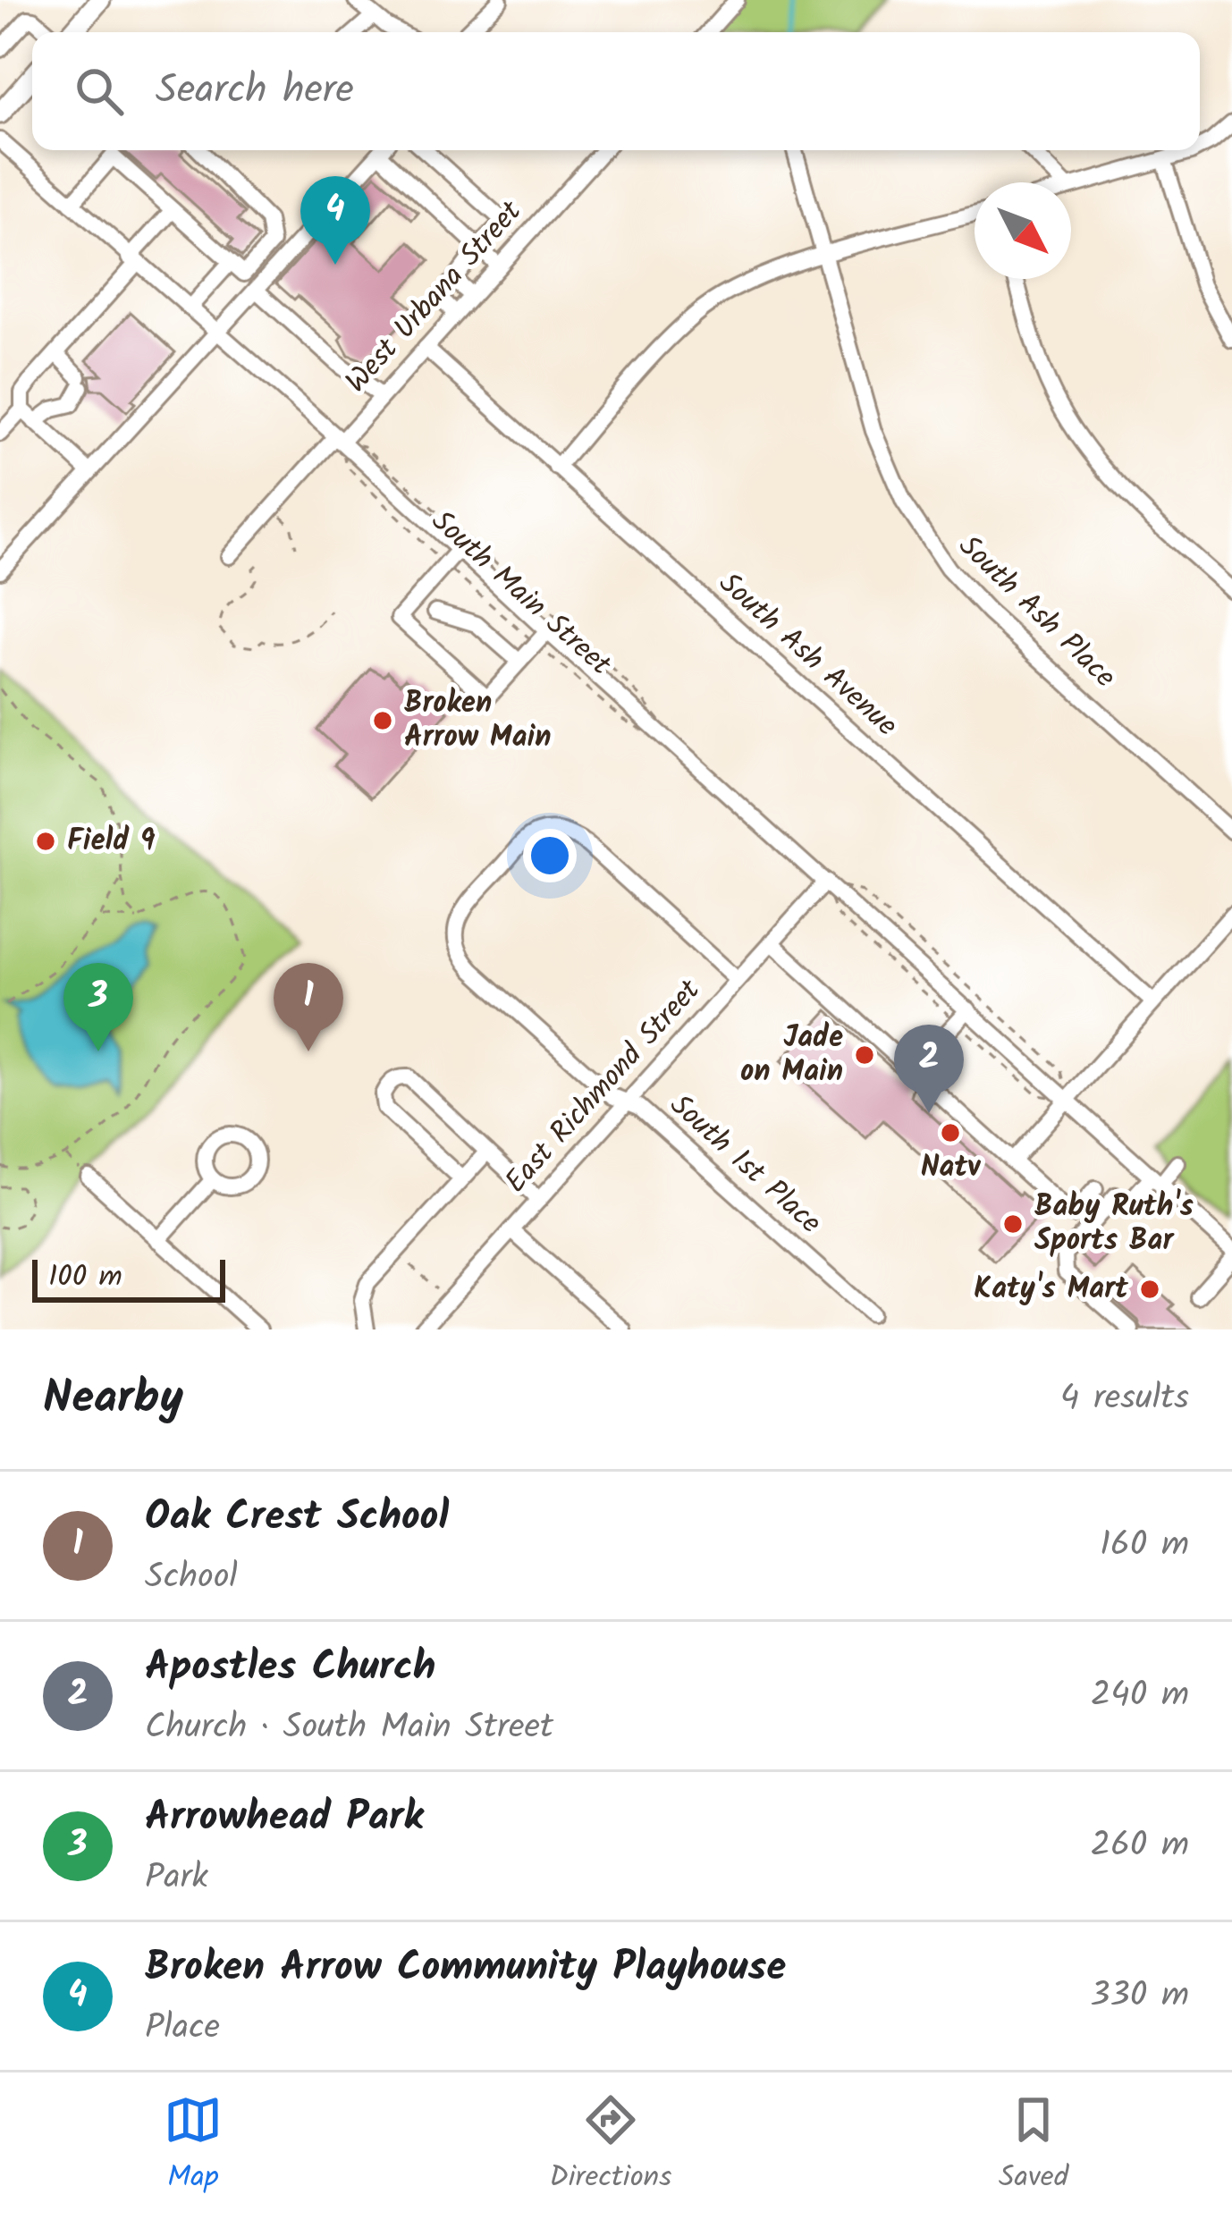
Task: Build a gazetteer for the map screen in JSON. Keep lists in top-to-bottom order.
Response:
{
  "streets": {
    "street": [
      "West Urbana Street",
      "South Main Street",
      "South Ash Place",
      "South Ash Avenue",
      "East Richmond Street",
      "South 1st Place"
    ]
  },
  "crossings": [
    ["West Urbana Street", "South Main Street"],
    ["West Urbana Street", "South Ash Avenue"],
    ["South Main Street", "East Richmond Street"],
    ["East Richmond Street", "South 1st Place"]
  ],
  "places": [
    "Broken Arrow Main",
    "Field 9",
    "Jade on Main",
    "Natv",
    "Baby Ruth's Sports Bar",
    "Katy's Mart"
  ],
  "scale_bar": "100 m",
  "north": "bottom right",
  "page": {
    "search": "Search here",
    "pins": [
      "4",
      "1",
      "3",
      "2"
    ],
    "scale": "100 m",
    "heading": ["Nearby", "4 results"],
    "list": [
      {
        "mark": "1",
        "name": "Oak Crest School",
        "note": "School",
        "value": "160 m"
      },
      {
        "mark": "2",
        "name": "Apostles Church",
        "note": "Church · South Main Street",
        "value": "240 m"
      },
      {
        "mark": "3",
        "name": "Arrowhead Park",
        "note": "Park",
        "value": "260 m"
      },
      {
        "mark": "4",
        "name": "Broken Arrow Community Playhouse",
        "note": "Place",
        "value": "330 m"
      }
    ],
    "nav": ["Map", "Directions", "Saved"]
  }
}
